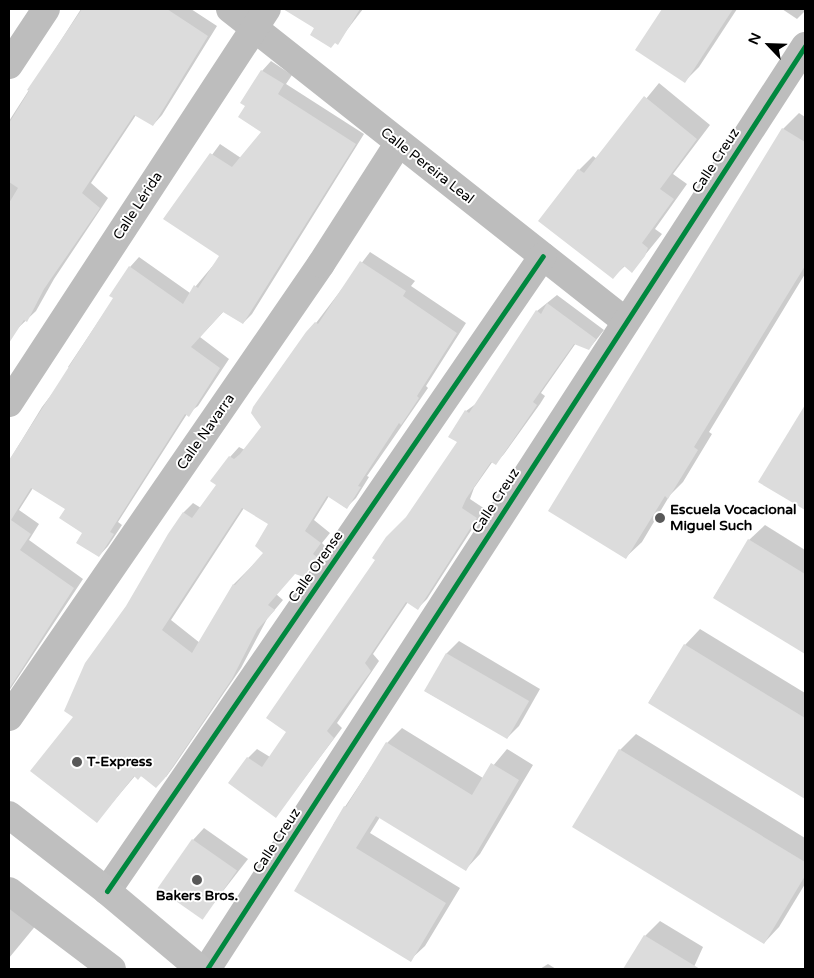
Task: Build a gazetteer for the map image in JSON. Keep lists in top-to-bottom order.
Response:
{
  "streets": {
    "street": [
      "Calle Creuz",
      "Calle Pereira Leal",
      "Calle Lérida",
      "Calle Navarra",
      "Calle Orense"
    ]
  },
  "crossings": [
    ["Calle Creuz", "Calle Pereira Leal"],
    ["Calle Pereira Leal", "Calle Lérida"],
    ["Calle Pereira Leal", "Calle Navarra"],
    ["Calle Pereira Leal", "Calle Orense"]
  ],
  "places": ["Escuela Vocacional Miguel Such", "T-Express", "Bakers Bros."],
  "north": "top left"
}
